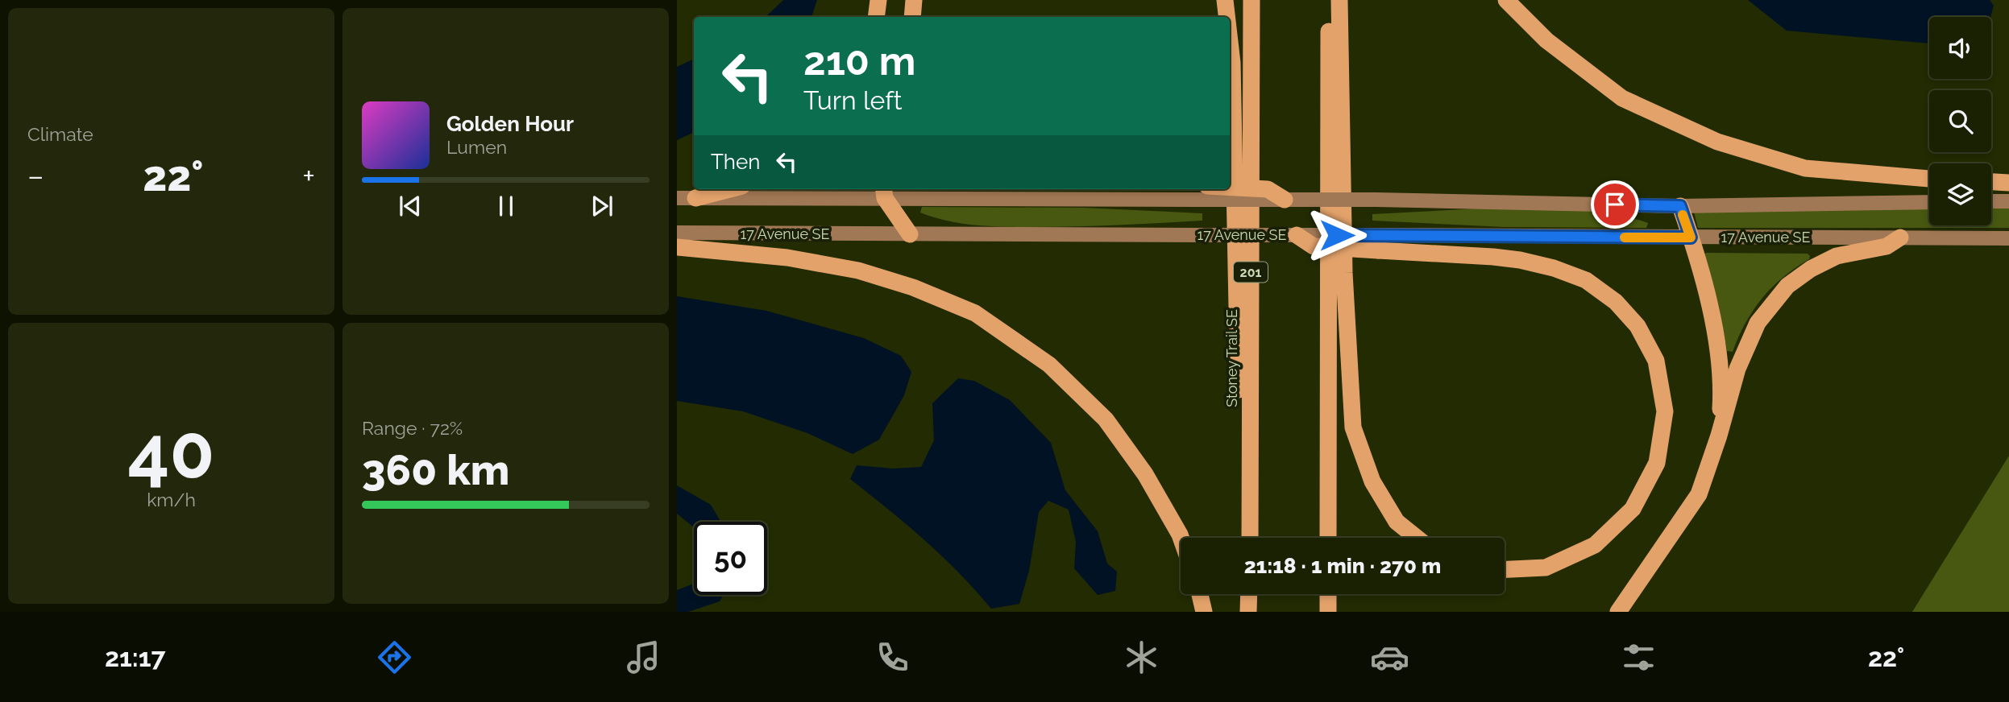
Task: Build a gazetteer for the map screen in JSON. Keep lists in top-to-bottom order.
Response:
{
  "streets": {
    "highway": ["201", "Stoney Trail SE"],
    "main road": ["17 Avenue SE"]
  },
  "page": {
    "tile": [
      "Climate",
      ["40", "km/h"],
      ["Range · 72%", "360 km"]
    ],
    "turn": ["210 m", "Turn left"],
    "song": ["Golden Hour", "Lumen"],
    "then": "Then",
    "heat": ["−", "22°", "+"],
    "limit": "50",
    "trip": "21:18 · 1 min · 270 m",
    "tabs": ["21:17", "22°"]
  }
}
